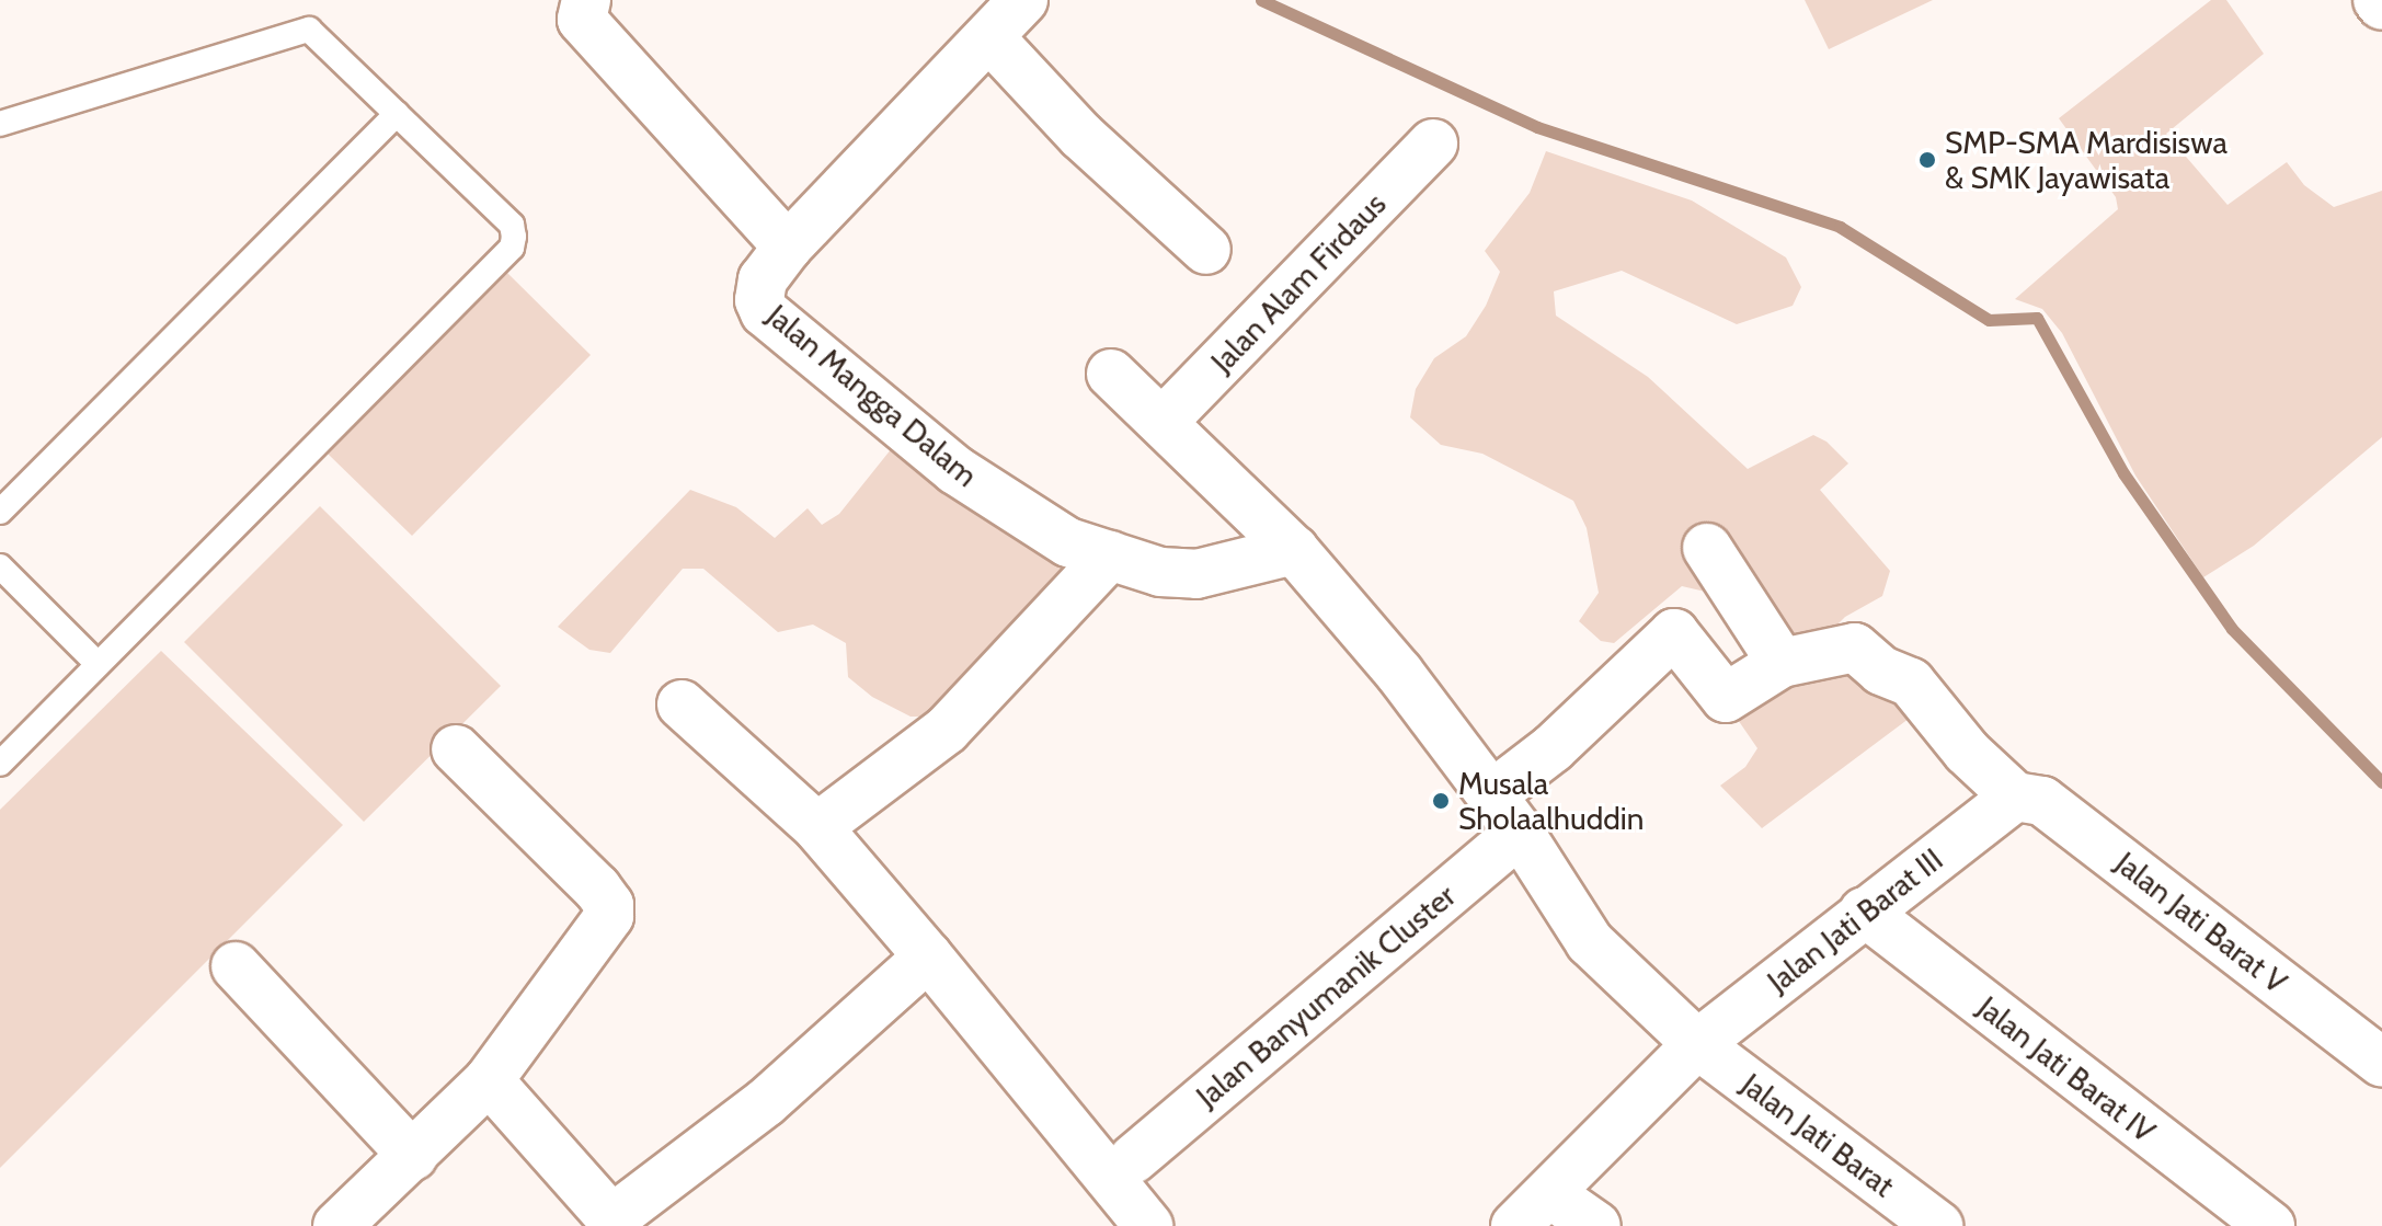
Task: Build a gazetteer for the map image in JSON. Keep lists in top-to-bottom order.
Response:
{
  "streets": {
    "street": [
      "Jalan Alam Firdaus",
      "Jalan Mangga Dalam",
      "Jalan Jati Barat III",
      "Jalan Jati Barat V",
      "Jalan Banyumanik Cluster",
      "Jalan Jati Barat IV",
      "Jalan Jati Barat"
    ]
  },
  "crossings": [
    ["Jalan Jati Barat III", "Jalan Jati Barat V"],
    ["Jalan Jati Barat III", "Jalan Jati Barat IV"],
    ["Jalan Jati Barat III", "Jalan Jati Barat"]
  ],
  "places": ["SMP-SMA Mardisiswa & SMK Jayawisata", "Musala Sholaalhuddin"]
}
